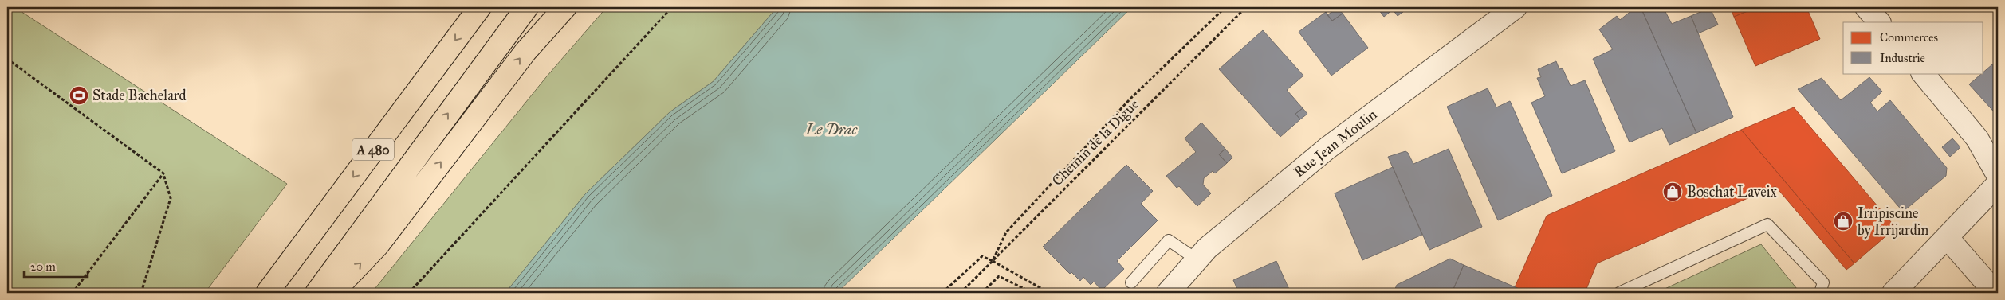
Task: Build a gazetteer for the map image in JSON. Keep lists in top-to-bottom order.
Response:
{
  "streets": {
    "highway": ["A 480"],
    "street": ["Rue Jean Moulin"],
    "path": ["Chemin de la Digue"]
  },
  "water": ["Le Drac"],
  "places": {
    "sports": ["Stade Bachelard"],
    "shop": ["Boschat Laveix", "Irripiscine by Irrijardin"]
  },
  "legend": ["Commerces", "Industrie"],
  "scale_bar": "20 m"
}
